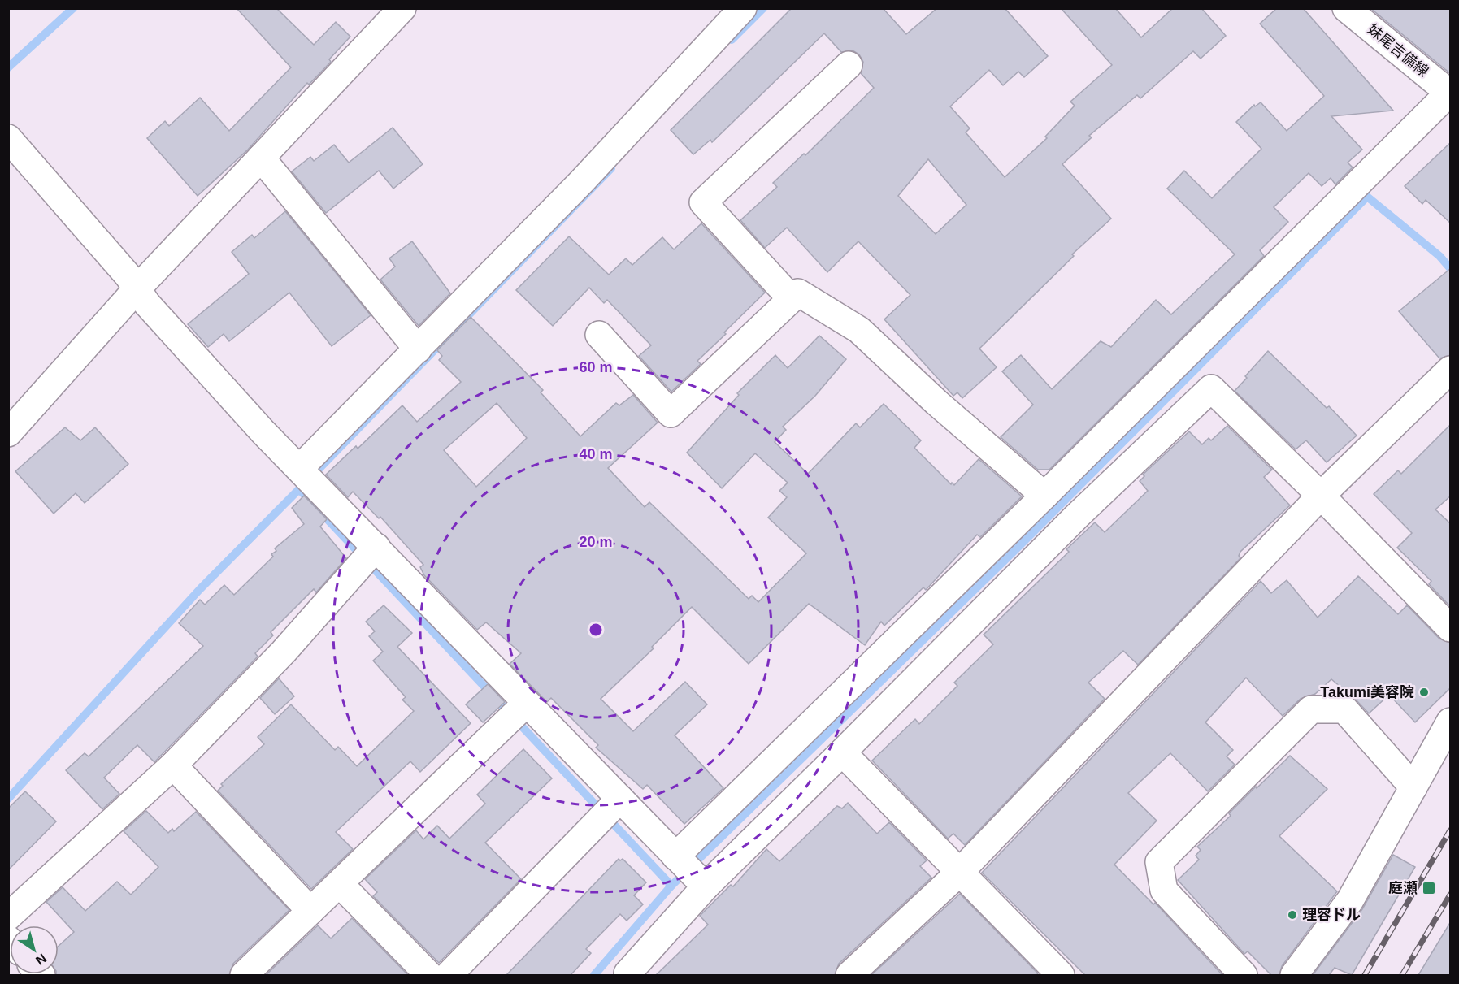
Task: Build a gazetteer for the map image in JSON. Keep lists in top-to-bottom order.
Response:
{
  "streets": {
    "street": ["妹尾吉備線"]
  },
  "places": {
    "other": ["Takumi美容院", "理容ドル"],
    "transit": ["庭瀬"]
  },
  "north": "bottom right",
  "rings": ["60 m", "40 m", "20 m"]
}
